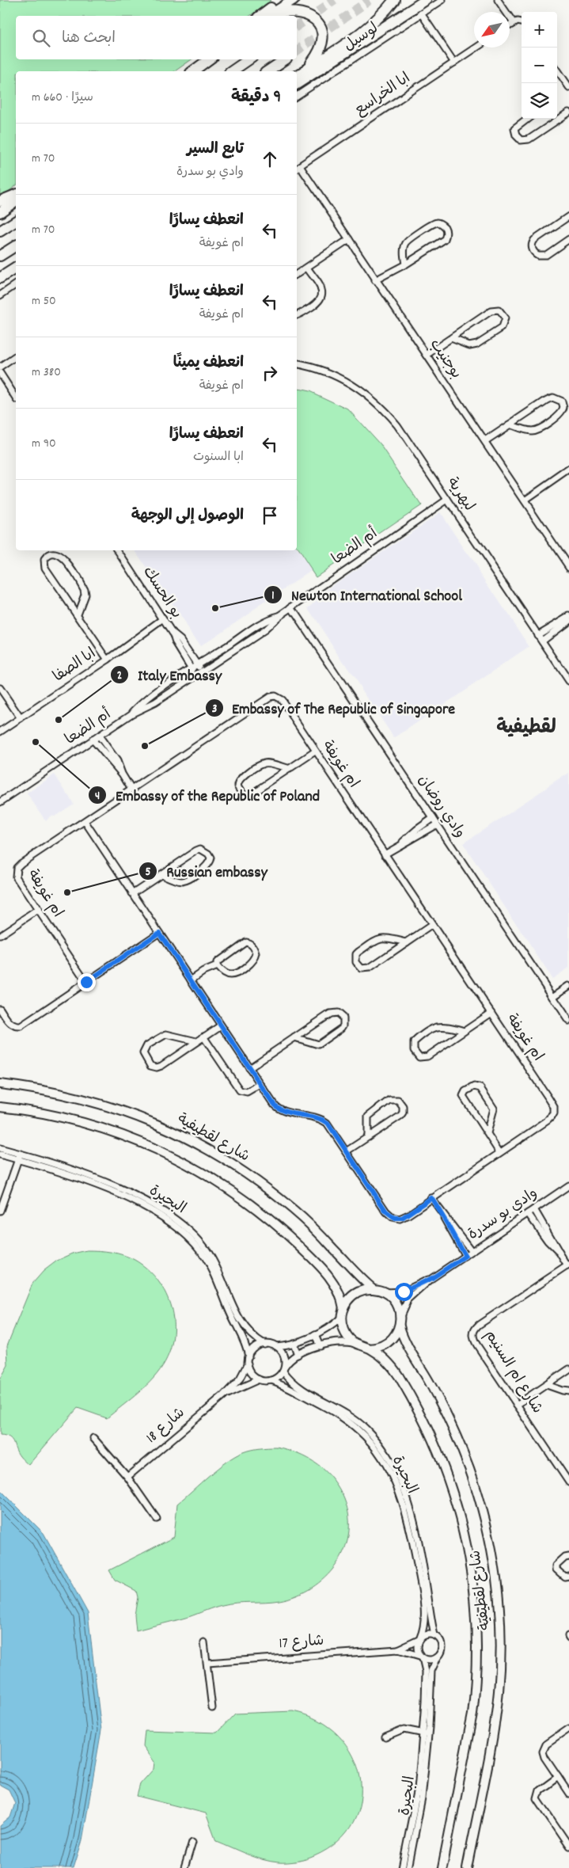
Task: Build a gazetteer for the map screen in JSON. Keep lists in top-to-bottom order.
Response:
{
  "streets": {
    "street": [
      "لوسيل",
      "ابا الخراسع",
      "بوجنيب",
      "لبهرية",
      "أم الضعا",
      "بو الحسك",
      "ابا الصفا",
      "ام غويفة",
      "وادي روضان",
      "شارع لقطيفية",
      "البحيرة",
      "وادي بو سدرة",
      "شارع ام السنيم",
      "شارع 18",
      "شارع 17"
    ]
  },
  "crossings": [
    ["ابا الخراسع", "بوجنيب"],
    ["لبهرية", "أم الضعا"],
    ["أم الضعا", "بو الحسك"],
    ["أم الضعا", "وادي روضان"],
    ["بو الحسك", "ابا الصفا"],
    ["شارع لقطيفية", "وادي بو سدرة"],
    ["البحيرة", "شارع 18"],
    ["البحيرة", "شارع 17"],
    ["وادي بو سدرة", "شارع ام السنيم"]
  ],
  "districts": ["لقطيفية"],
  "places": [
    "Newton International School",
    "Italy Embassy",
    "Embassy of the Republic of Poland",
    "Embassy of The Republic of Singapore",
    "Russian embassy"
  ],
  "north": "bottom left",
  "page": {
    "map_buttons": ["+", "−"],
    "search": "ابحث هنا",
    "heading": ["9 دقيقة", "سيرًا · 660 m"],
    "list": [
      ["تابع السير", "وادي بو سدرة", "70 m"],
      ["انعطف يسارًا", "ام غويفة", "70 m"],
      ["انعطف يسارًا", "ام غويفة", "50 m"],
      ["انعطف يمينًا", "ام غويفة", "380 m"],
      ["انعطف يسارًا", "ابا السنوت", "90 m"],
      "الوصول إلى الوجهة"
    ]
  }
}
